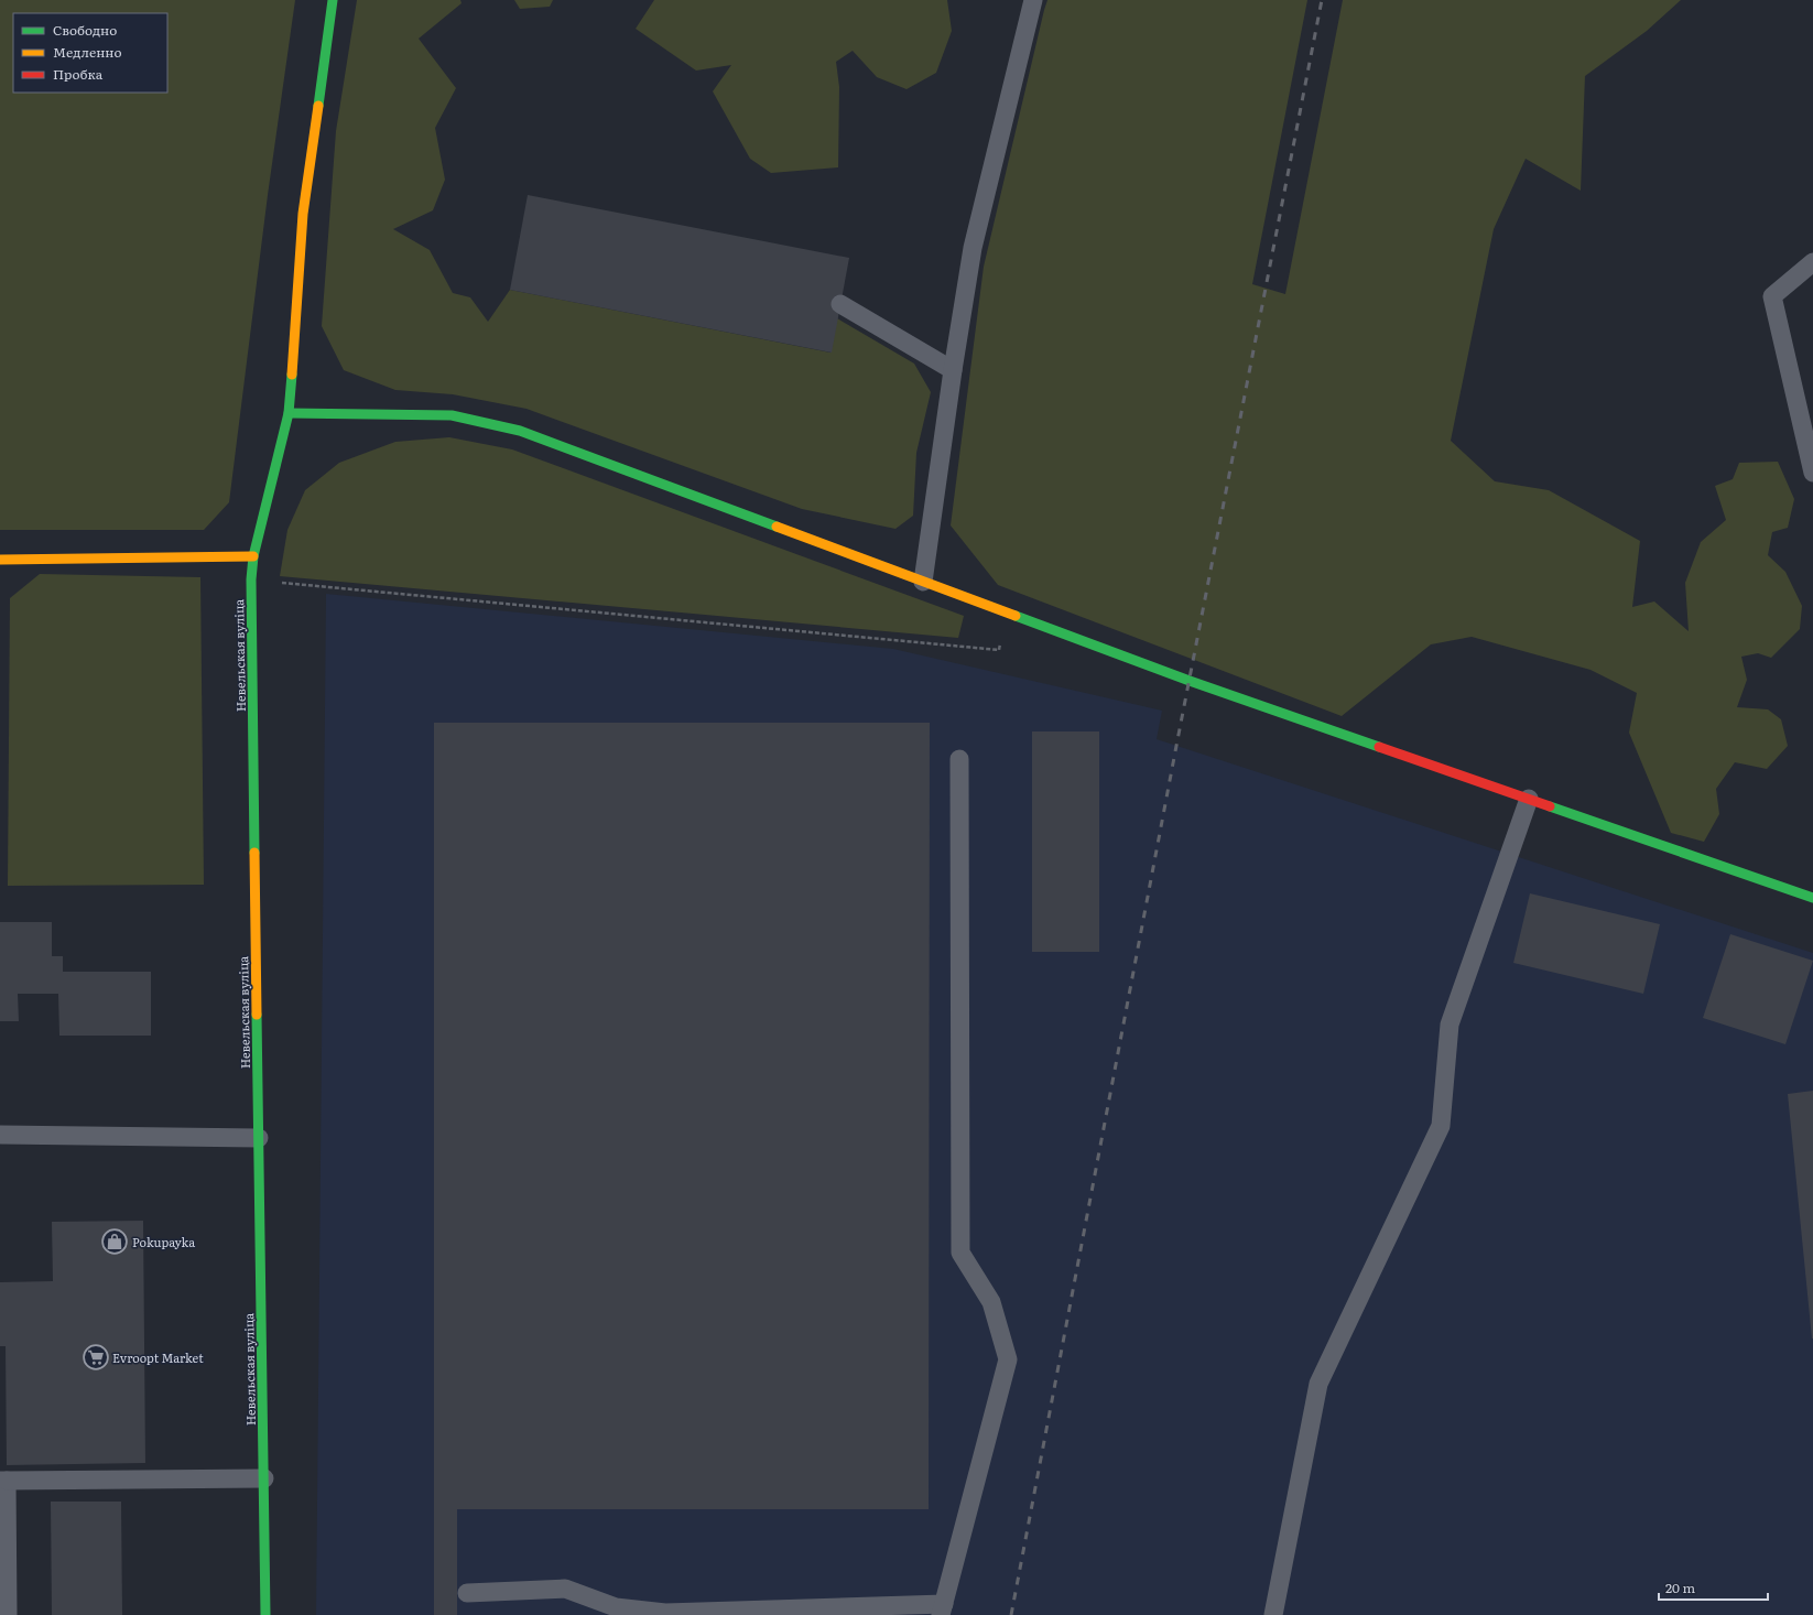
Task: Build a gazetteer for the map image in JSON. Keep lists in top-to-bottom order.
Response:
{
  "streets": {
    "street": ["Невельская вуліца"]
  },
  "places": {
    "shop": ["Pokupayka"],
    "supermarket": ["Evroopt Market"]
  },
  "legend": ["Свободно", "Медленно", "Пробка"],
  "scale_bar": "20 m"
}
